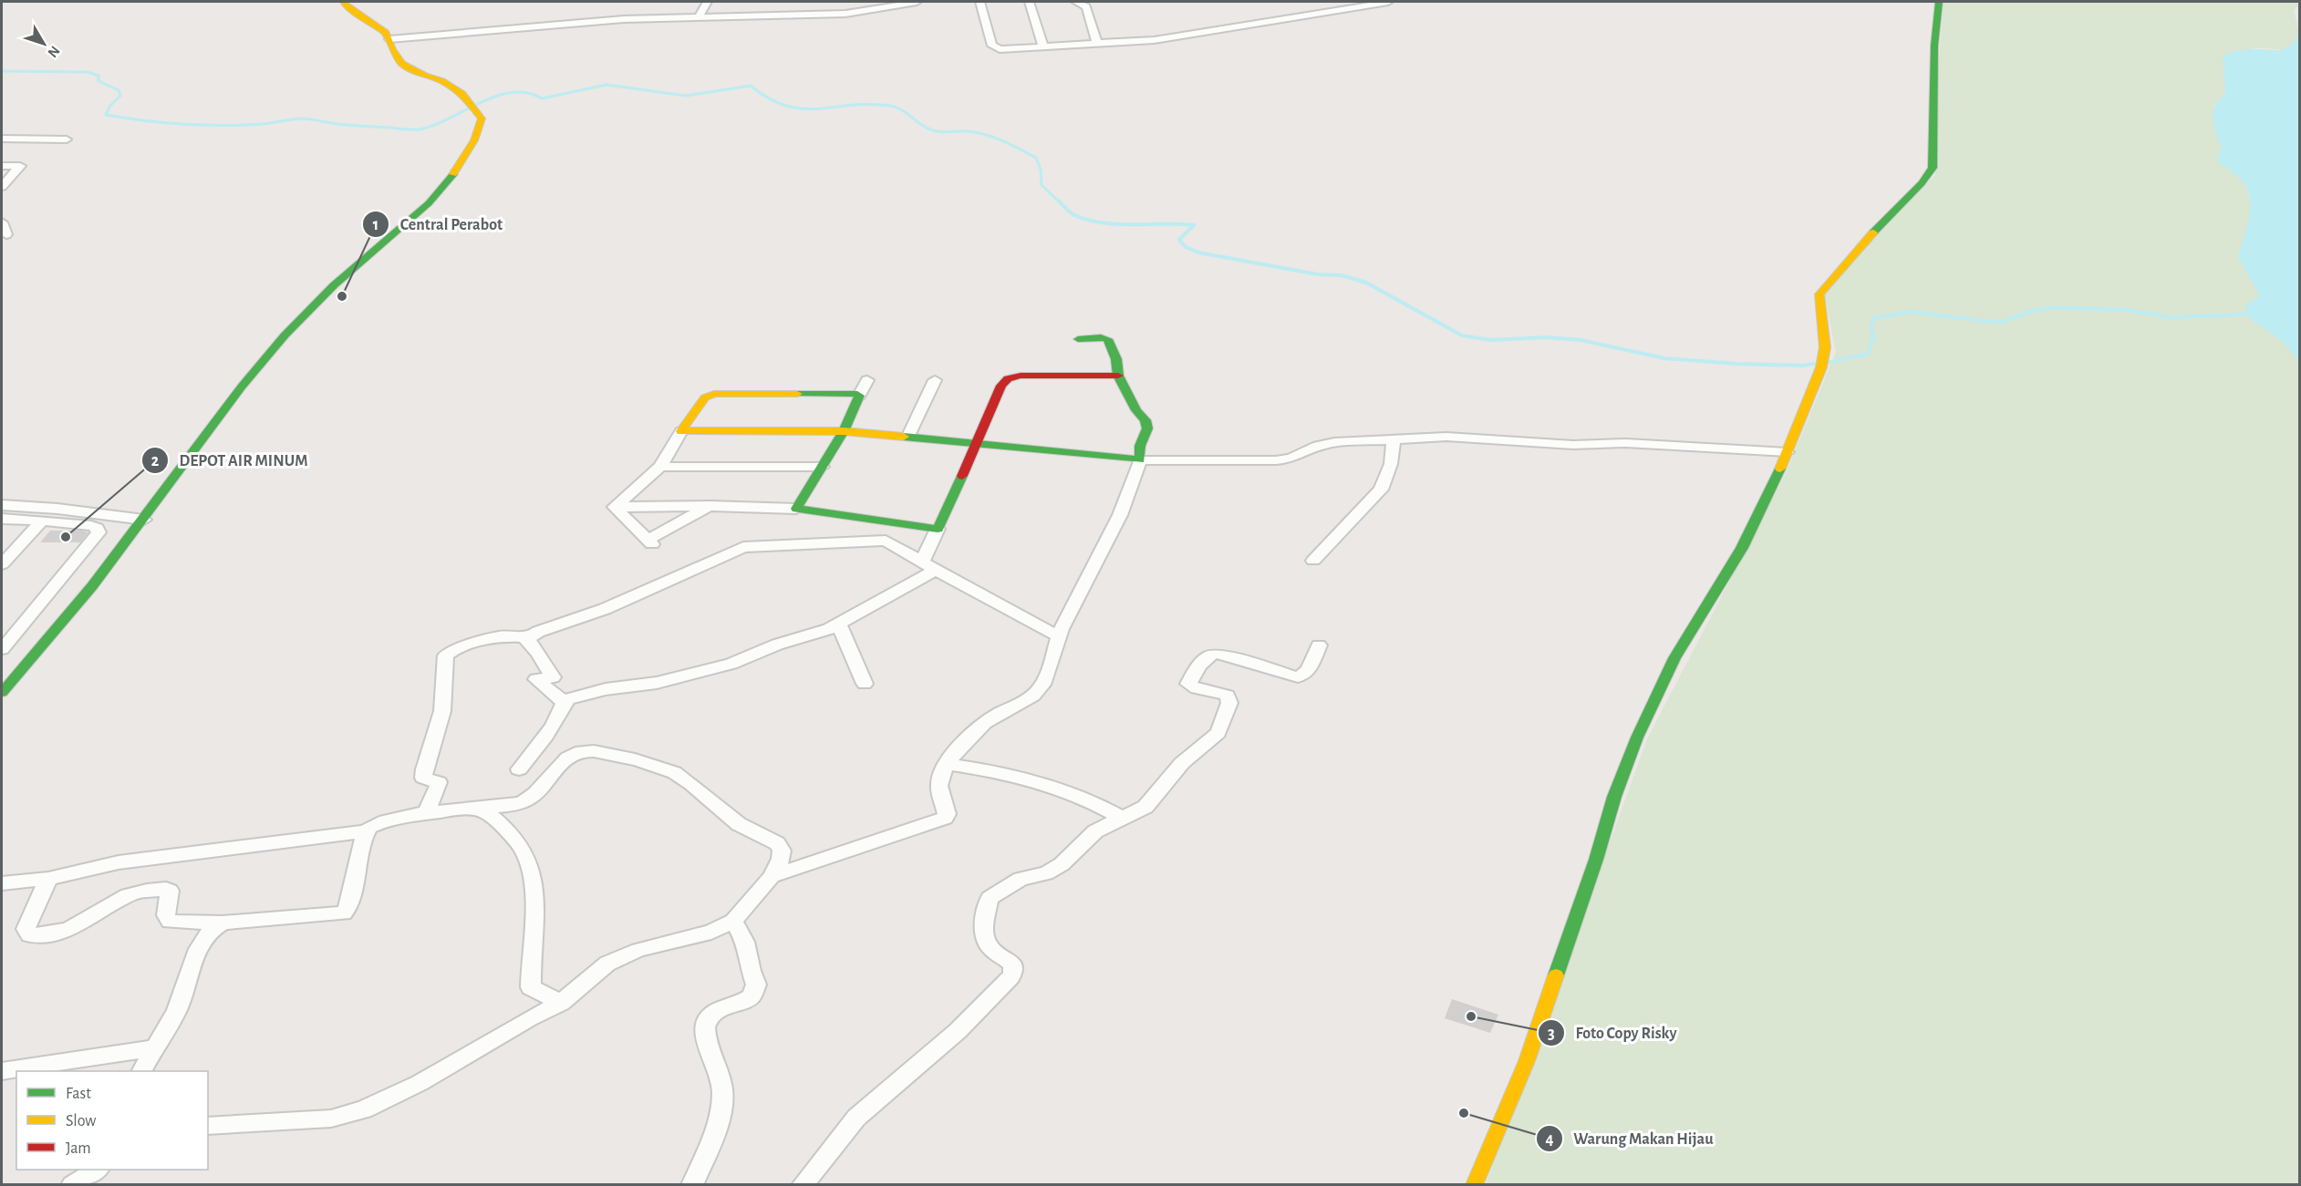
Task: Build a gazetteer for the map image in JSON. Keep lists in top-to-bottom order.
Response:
{
  "places": [
    "Central Perabot",
    "DEPOT AIR MINUM",
    "Foto Copy Risky",
    "Warung Makan Hijau"
  ],
  "legend": ["Fast", "Slow", "Jam"],
  "north": "bottom right"
}
